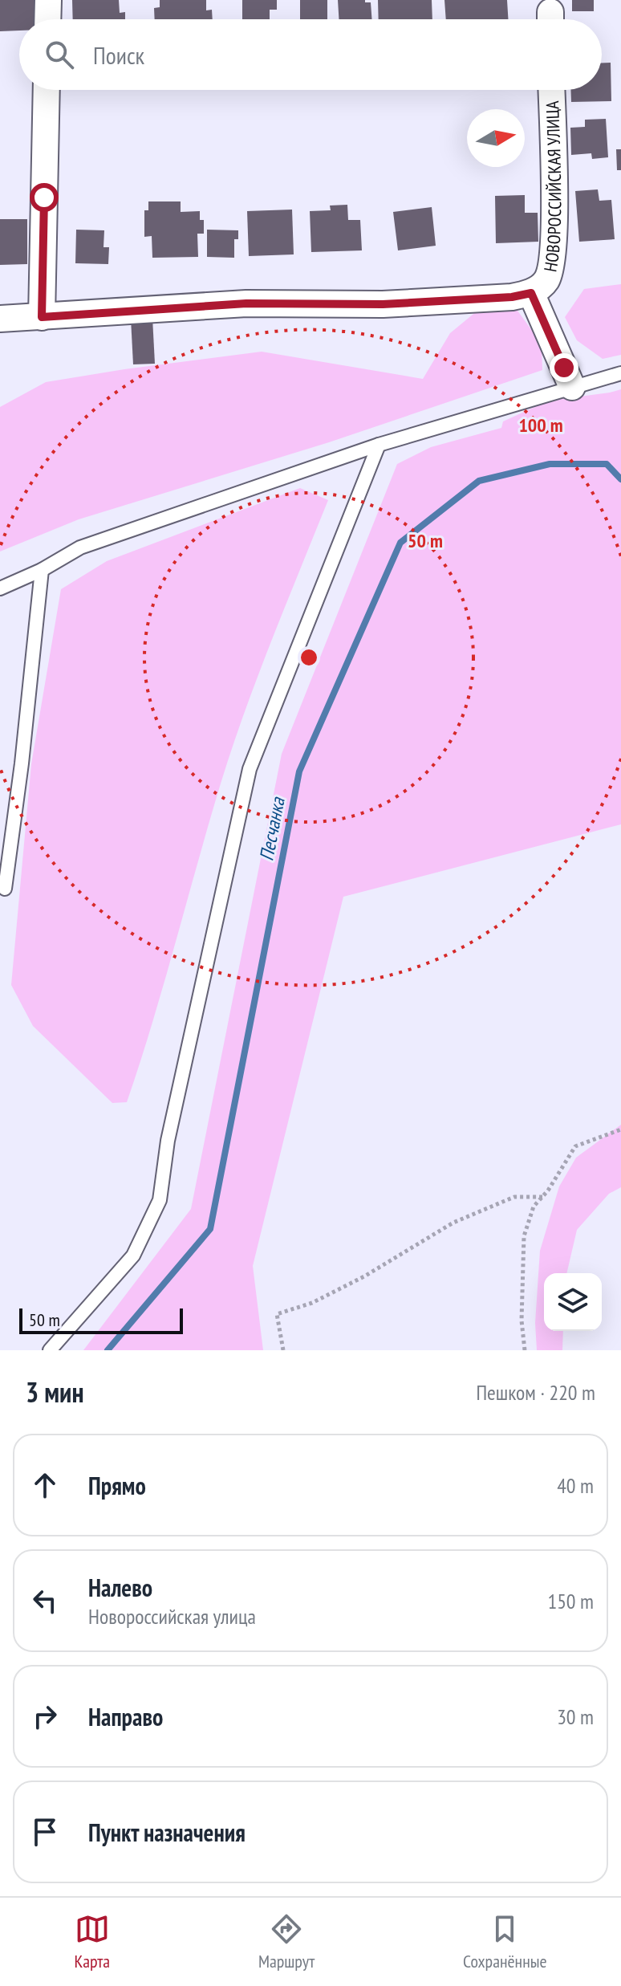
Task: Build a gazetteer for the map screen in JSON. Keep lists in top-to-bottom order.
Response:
{
  "streets": {
    "street": ["НОВОРОССИЙСКАЯ УЛИЦА"]
  },
  "water": ["Песчанка"],
  "scale_bar": "50 m",
  "north": "right",
  "page": {
    "search": "Поиск",
    "scale": "50 m",
    "heading": ["3 мин", "Пешком · 220 m"],
    "list": [
      ["Прямо", "40 m"],
      ["Налево", "Новороссийская улица", "150 m"],
      ["Направо", "30 m"],
      "Пункт назначения"
    ],
    "nav": ["Карта", "Маршрут", "Сохранённые"]
  },
  "rings": ["100 m", "50 m"]
}
